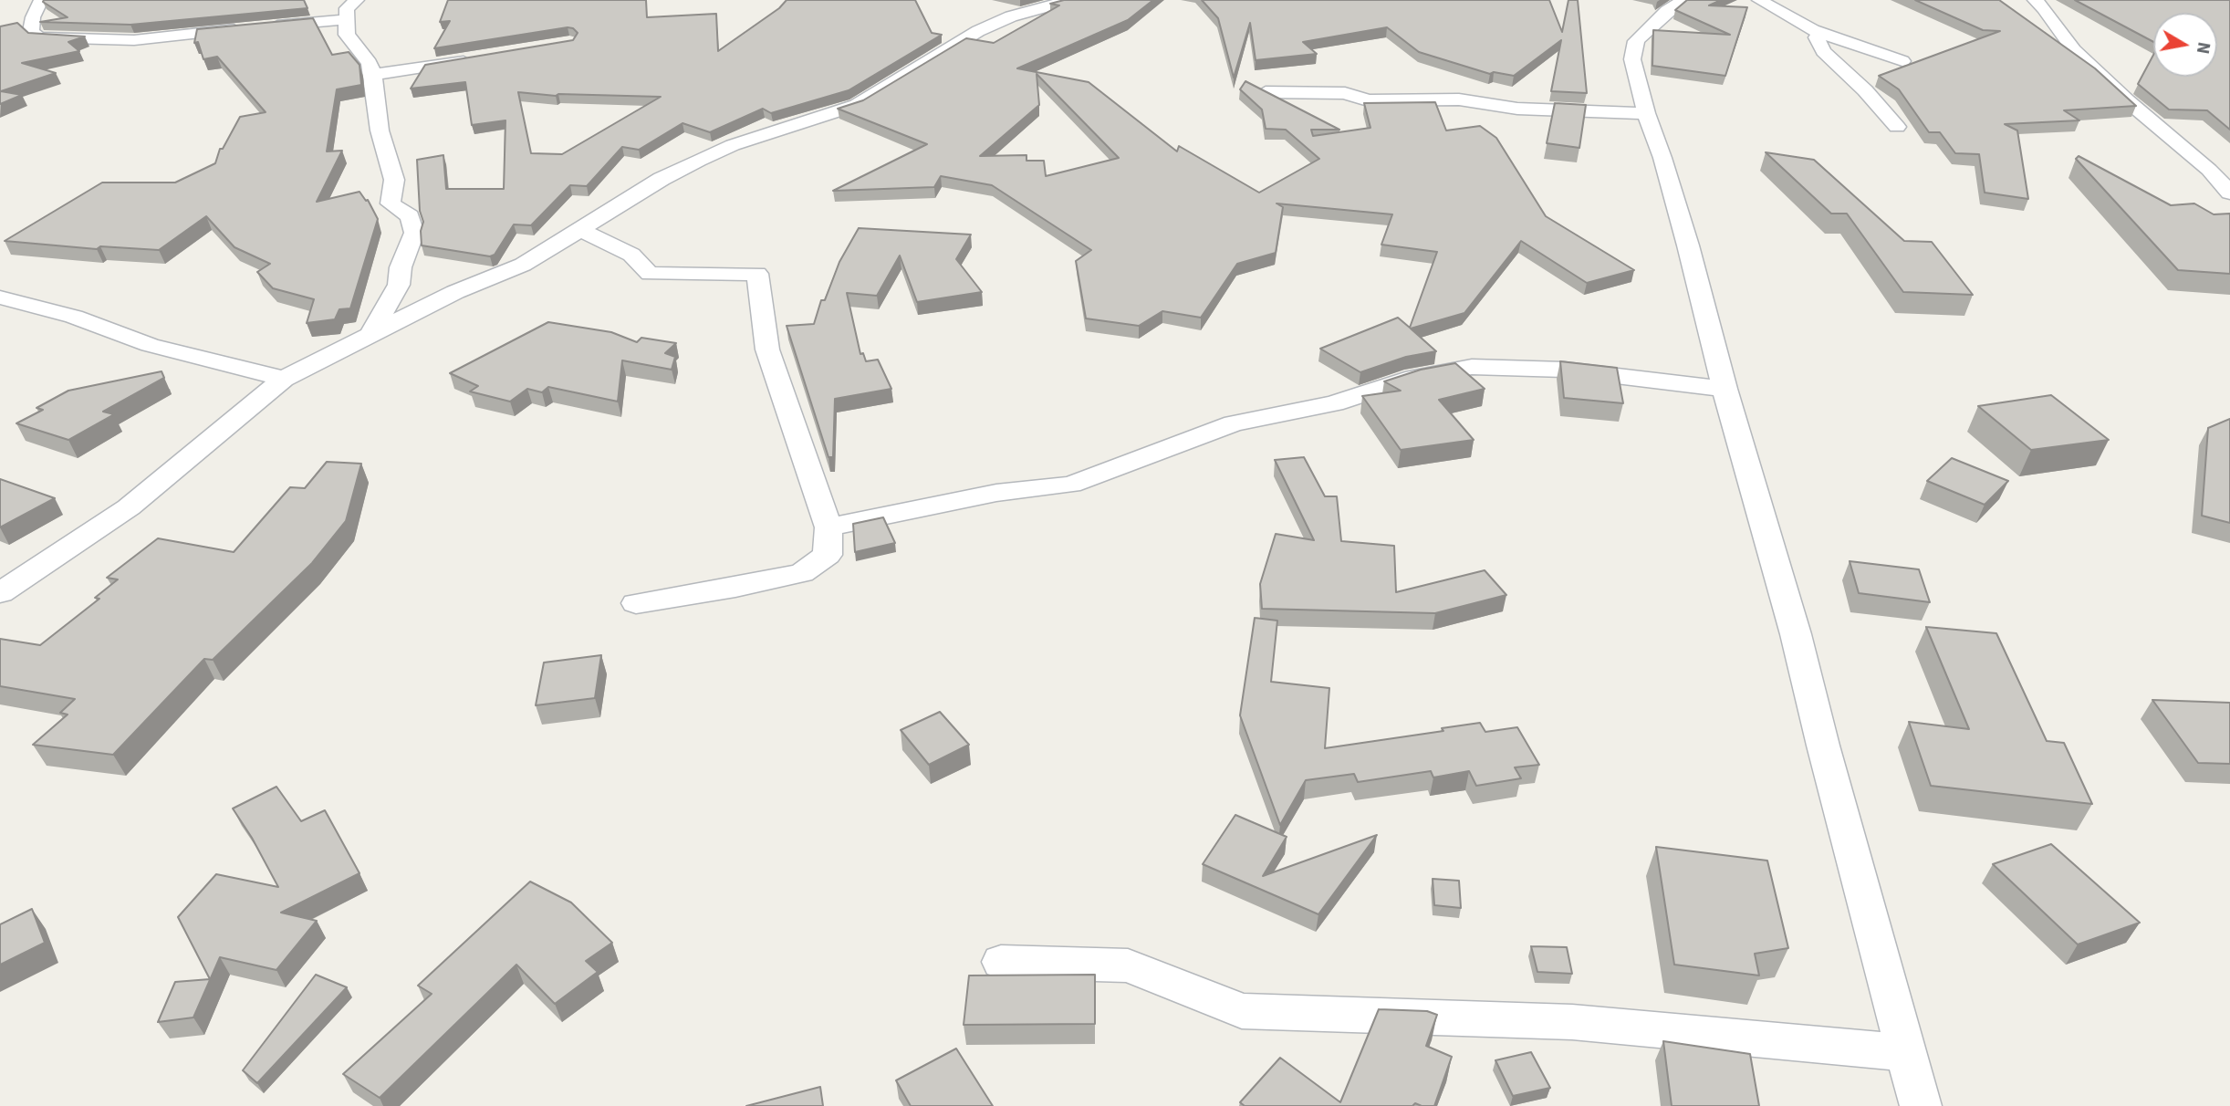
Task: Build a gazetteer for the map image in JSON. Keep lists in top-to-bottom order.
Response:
{
  "north": "right"
}
